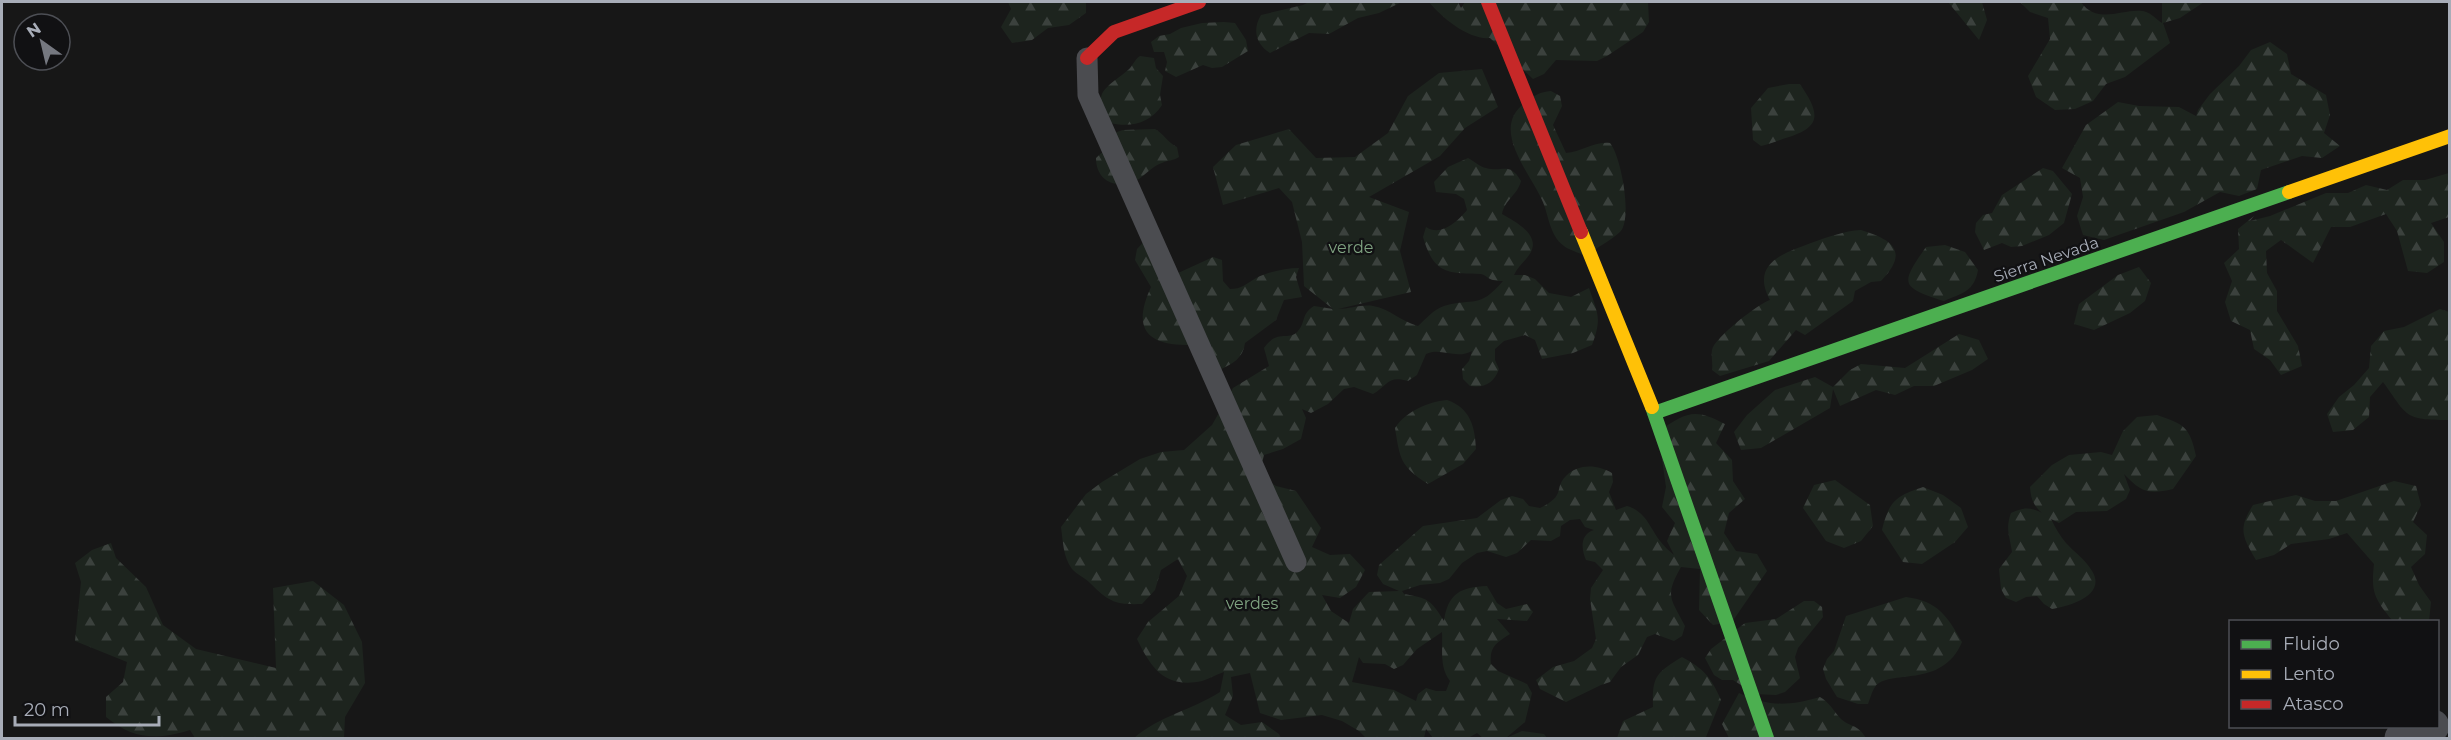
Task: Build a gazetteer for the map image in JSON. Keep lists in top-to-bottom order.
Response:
{
  "streets": {
    "street": ["Sierra Nevada"]
  },
  "parks": ["verde", "verdes"],
  "legend": ["Fluido", "Lento", "Atasco"],
  "scale_bar": "20 m",
  "north": "top left"
}
